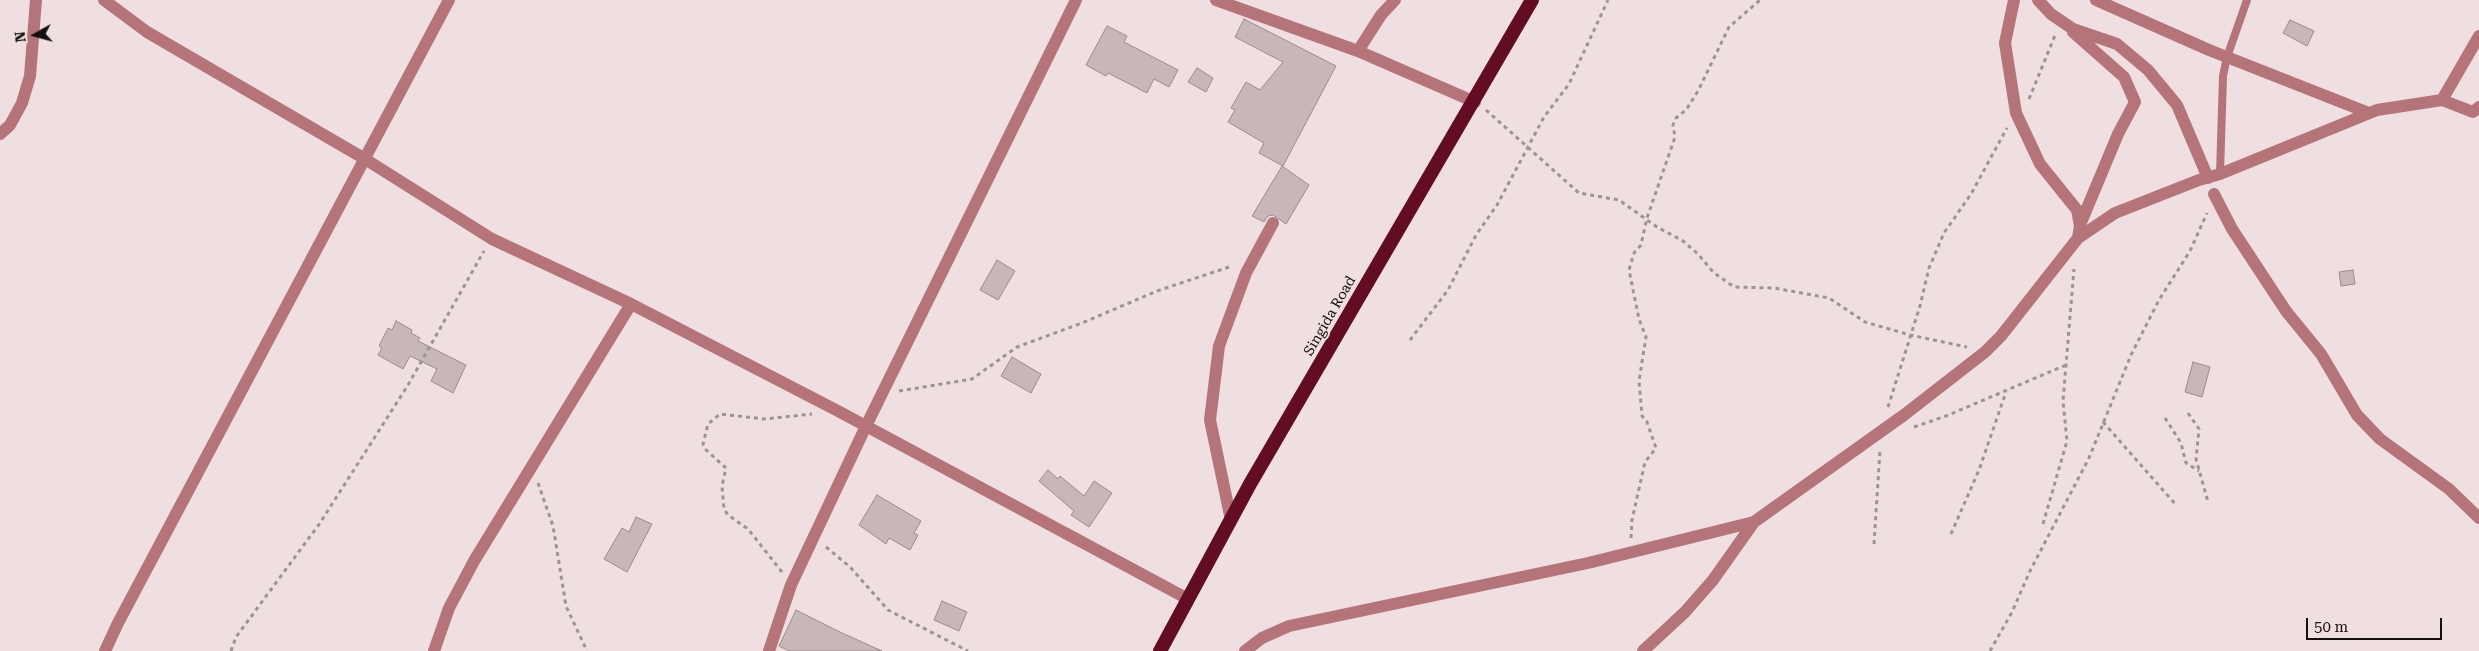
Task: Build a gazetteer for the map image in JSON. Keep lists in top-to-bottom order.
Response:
{
  "streets": {
    "highway": ["Singida Road"]
  },
  "scale_bar": "50 m",
  "north": "left"
}
